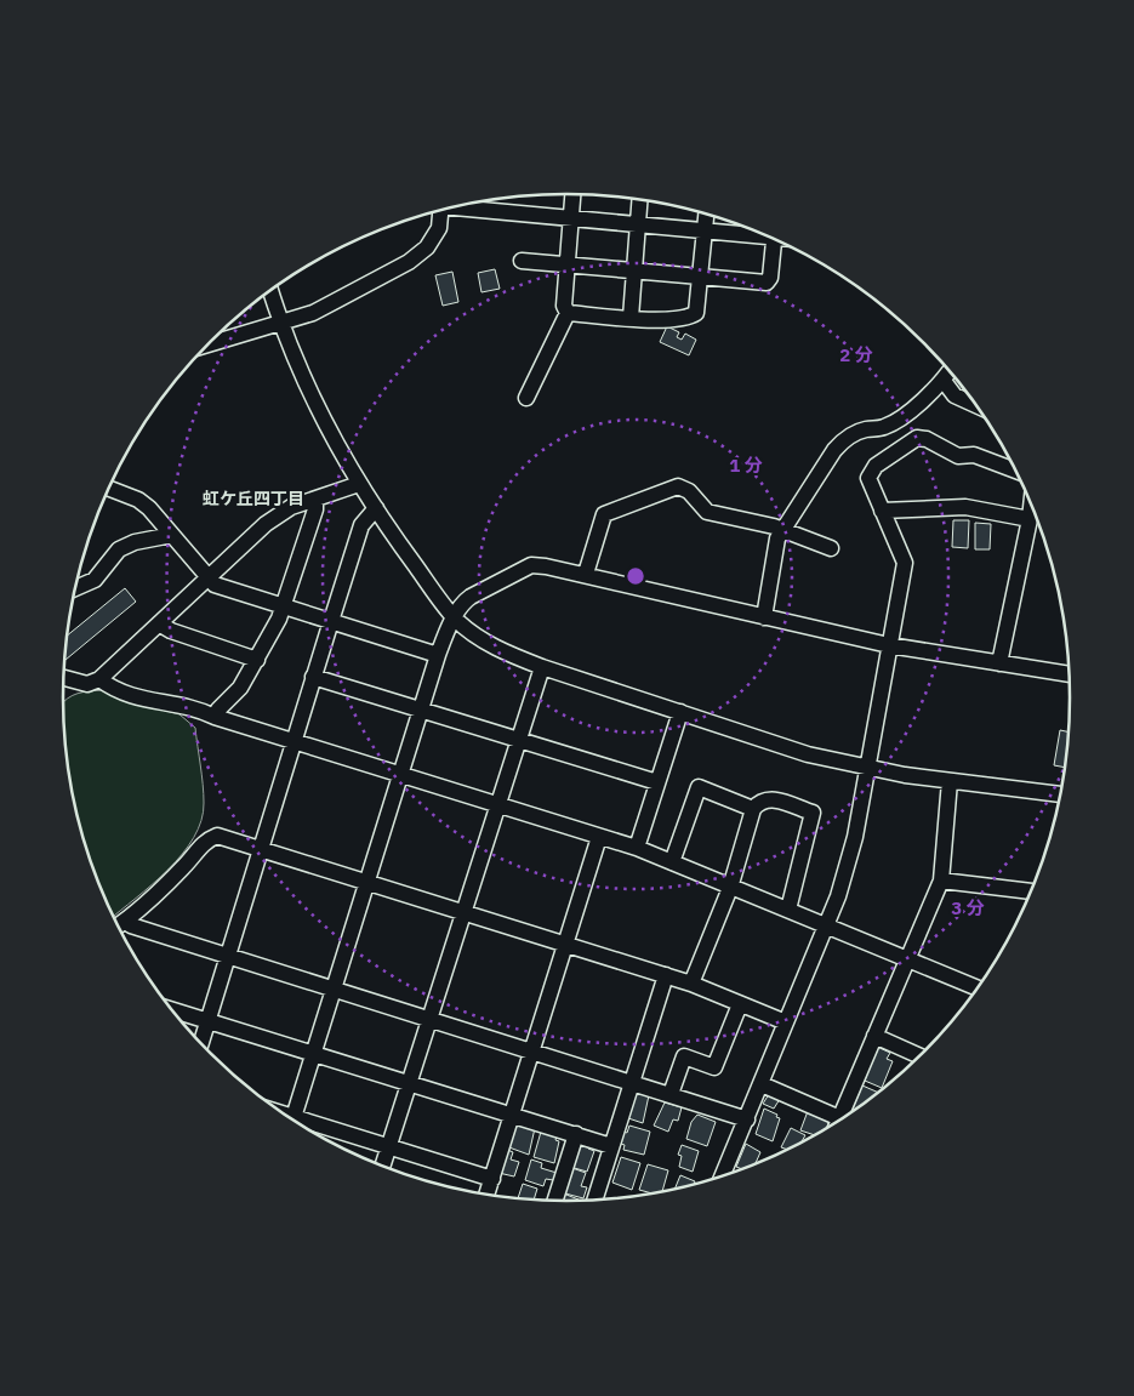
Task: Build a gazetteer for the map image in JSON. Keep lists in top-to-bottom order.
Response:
{
  "districts": ["虹ケ丘四丁目"],
  "rings": ["2 分", "1 分", "3 分"]
}
